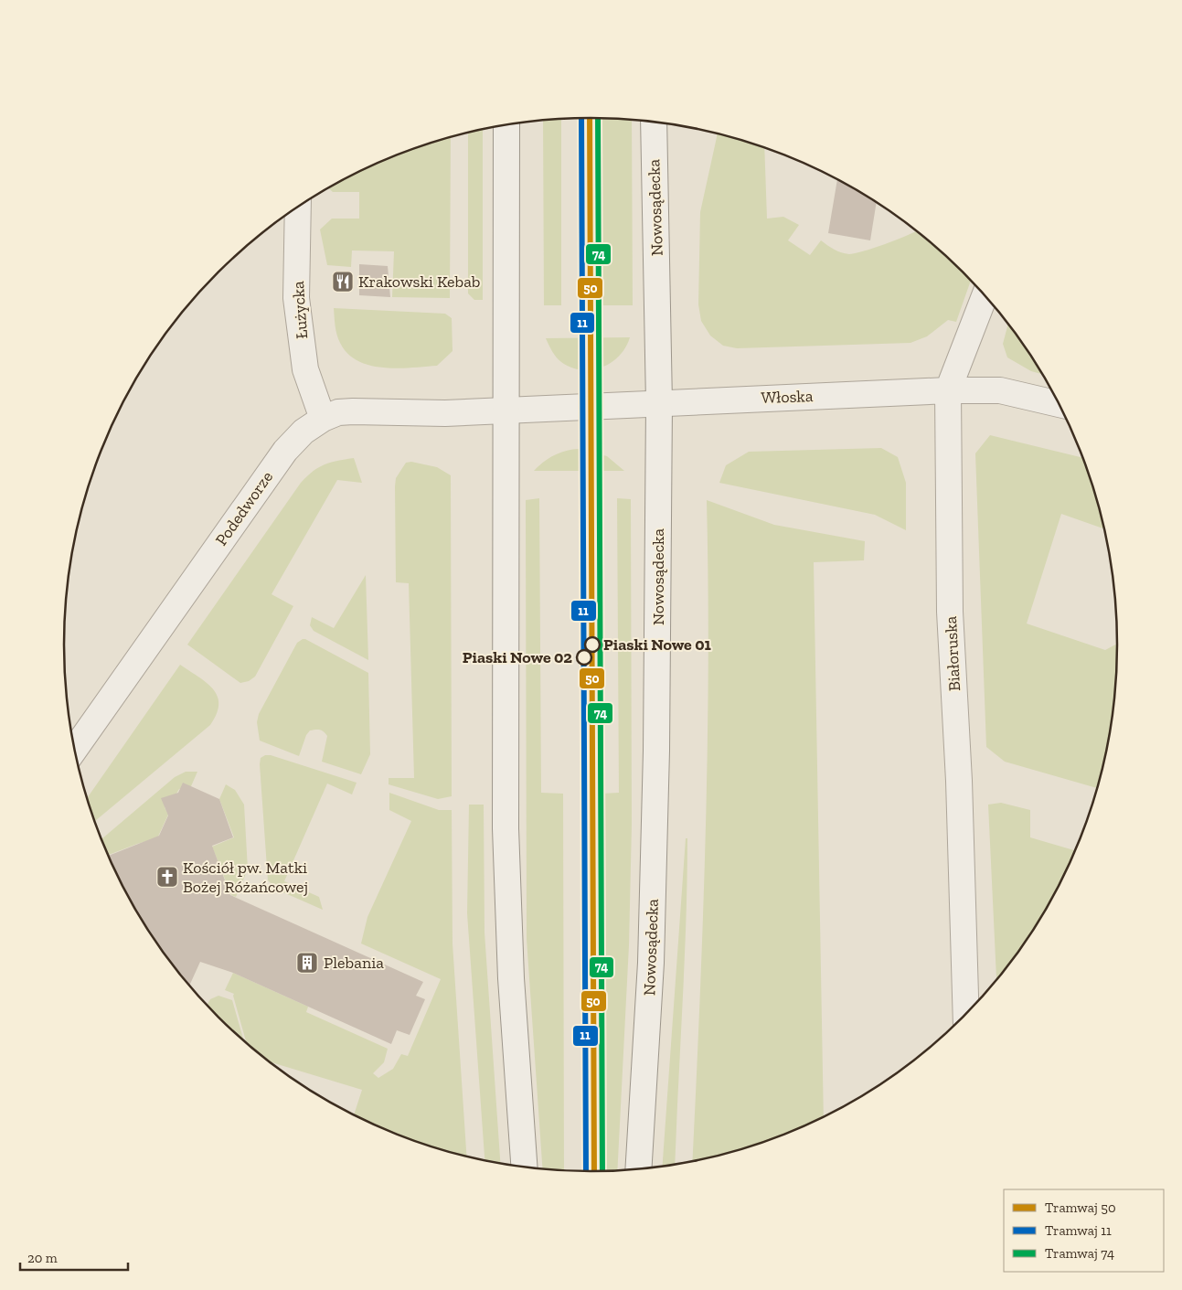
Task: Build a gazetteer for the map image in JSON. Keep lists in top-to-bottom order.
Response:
{
  "streets": {
    "street": [
      "Nowosądecka",
      "Łużycka",
      "Włoska",
      "Podedworze",
      "Białoruska"
    ]
  },
  "crossings": [
    ["Nowosądecka", "Włoska"],
    ["Łużycka", "Podedworze"],
    ["Włoska", "Podedworze"],
    ["Włoska", "Białoruska"]
  ],
  "places": {
    "restaurant": ["Krakowski Kebab"],
    "other": ["Piaski Nowe 01", "Piaski Nowe 02"],
    "church": ["Kościół pw. Matki Bożej Różańcowej"],
    "building": ["Plebania"]
  },
  "lines": ["tram line 50", "tram line 74", "tram line 11"],
  "legend": ["Tramwaj 50", "Tramwaj 11", "Tramwaj 74"],
  "scale_bar": "20 m"
}
